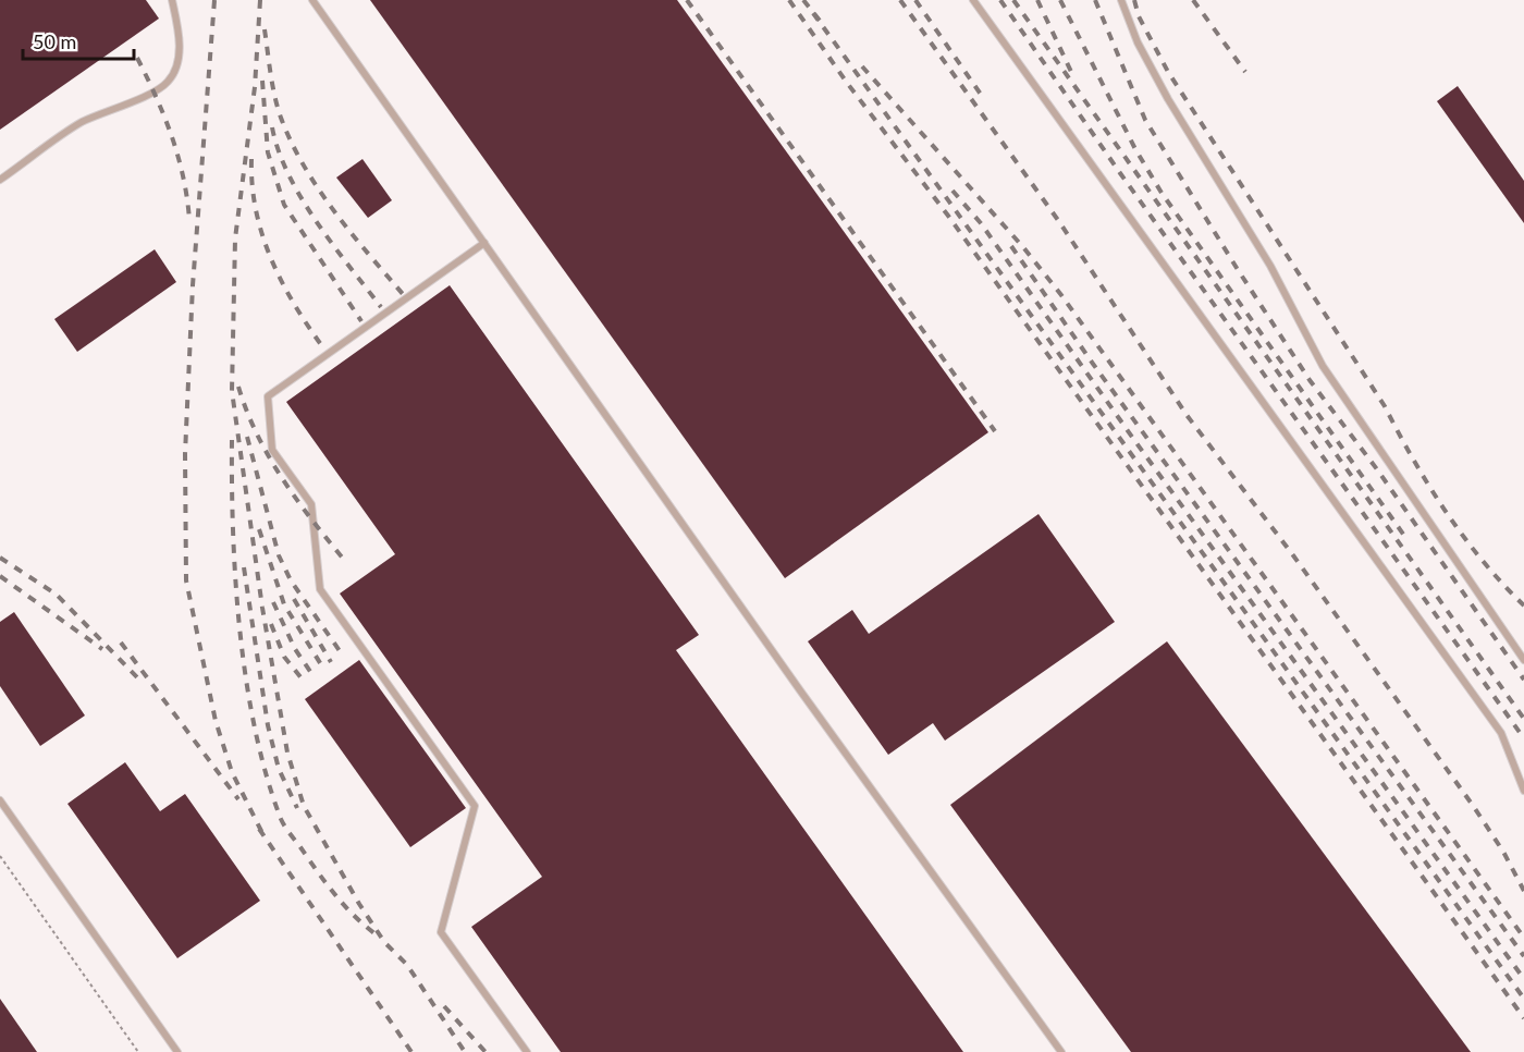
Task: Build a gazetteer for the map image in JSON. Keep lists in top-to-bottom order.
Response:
{
  "scale_bar": "50 m"
}
